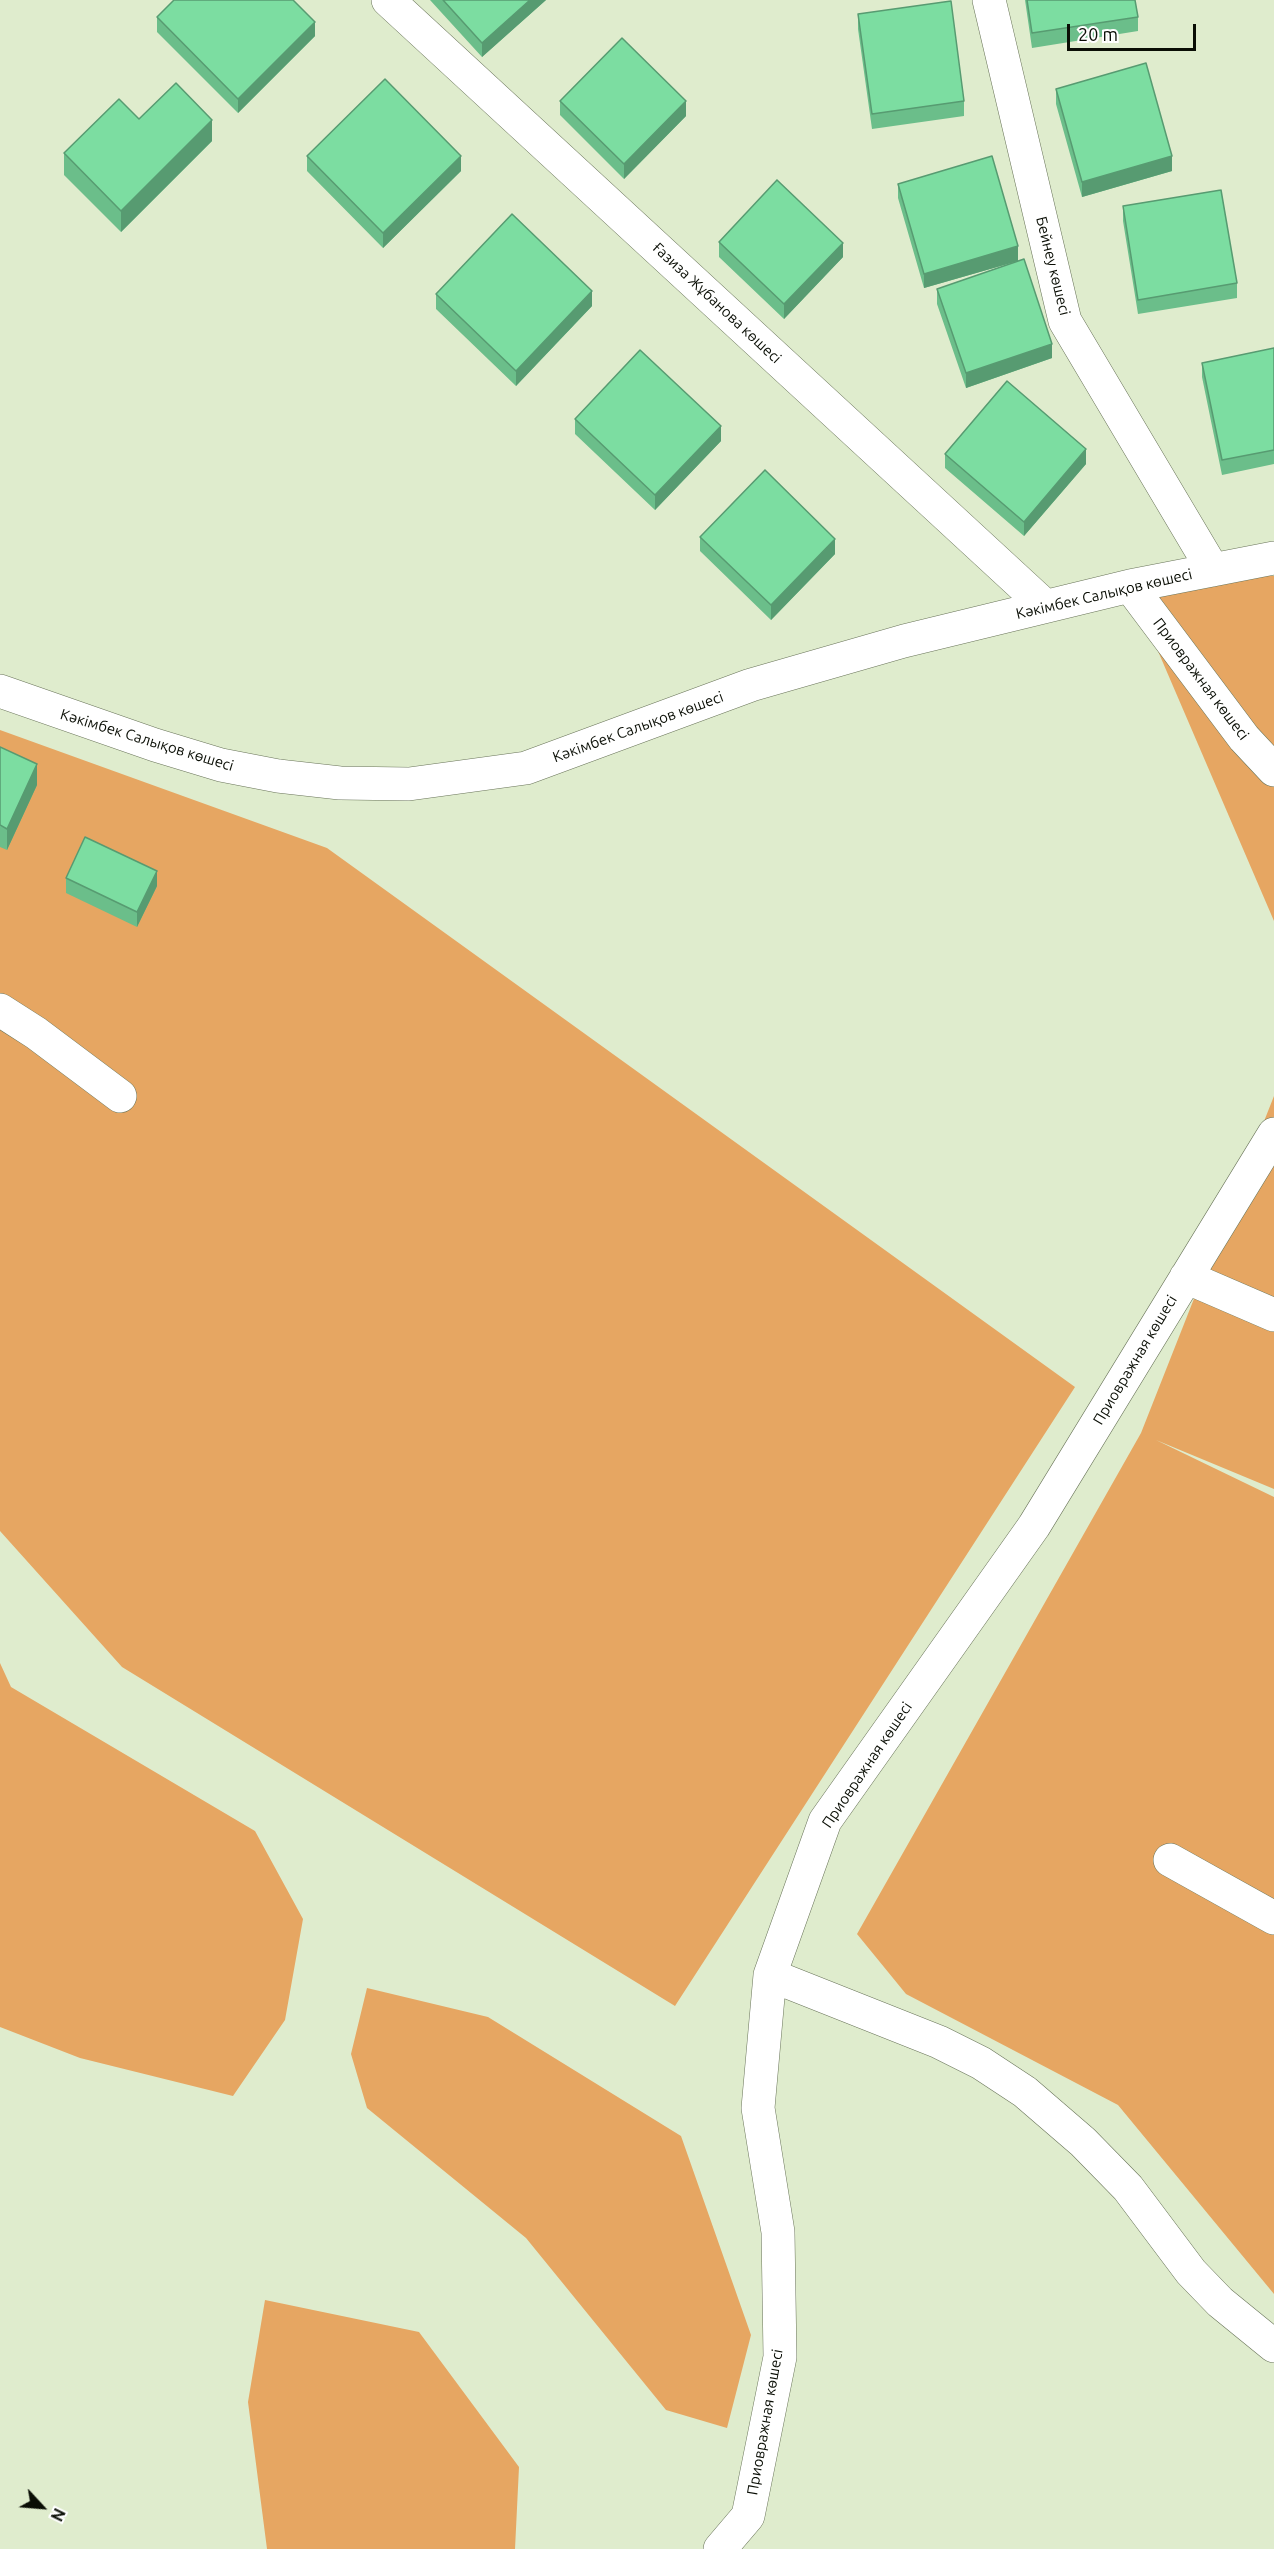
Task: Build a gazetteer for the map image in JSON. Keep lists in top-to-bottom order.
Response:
{
  "streets": {
    "street": [
      "Бейнеу көшесі",
      "Ғазиза Жұбанова көшесі",
      "Кәкімбек Салықов көшесі",
      "Приовражная көшесі"
    ]
  },
  "crossings": [
    ["Бейнеу көшесі", "Кәкімбек Салықов көшесі"],
    ["Ғазиза Жұбанова көшесі", "Кәкімбек Салықов көшесі"],
    ["Кәкімбек Салықов көшесі", "Приовражная көшесі"]
  ],
  "scale_bar": "20 m",
  "north": "bottom right"
}
